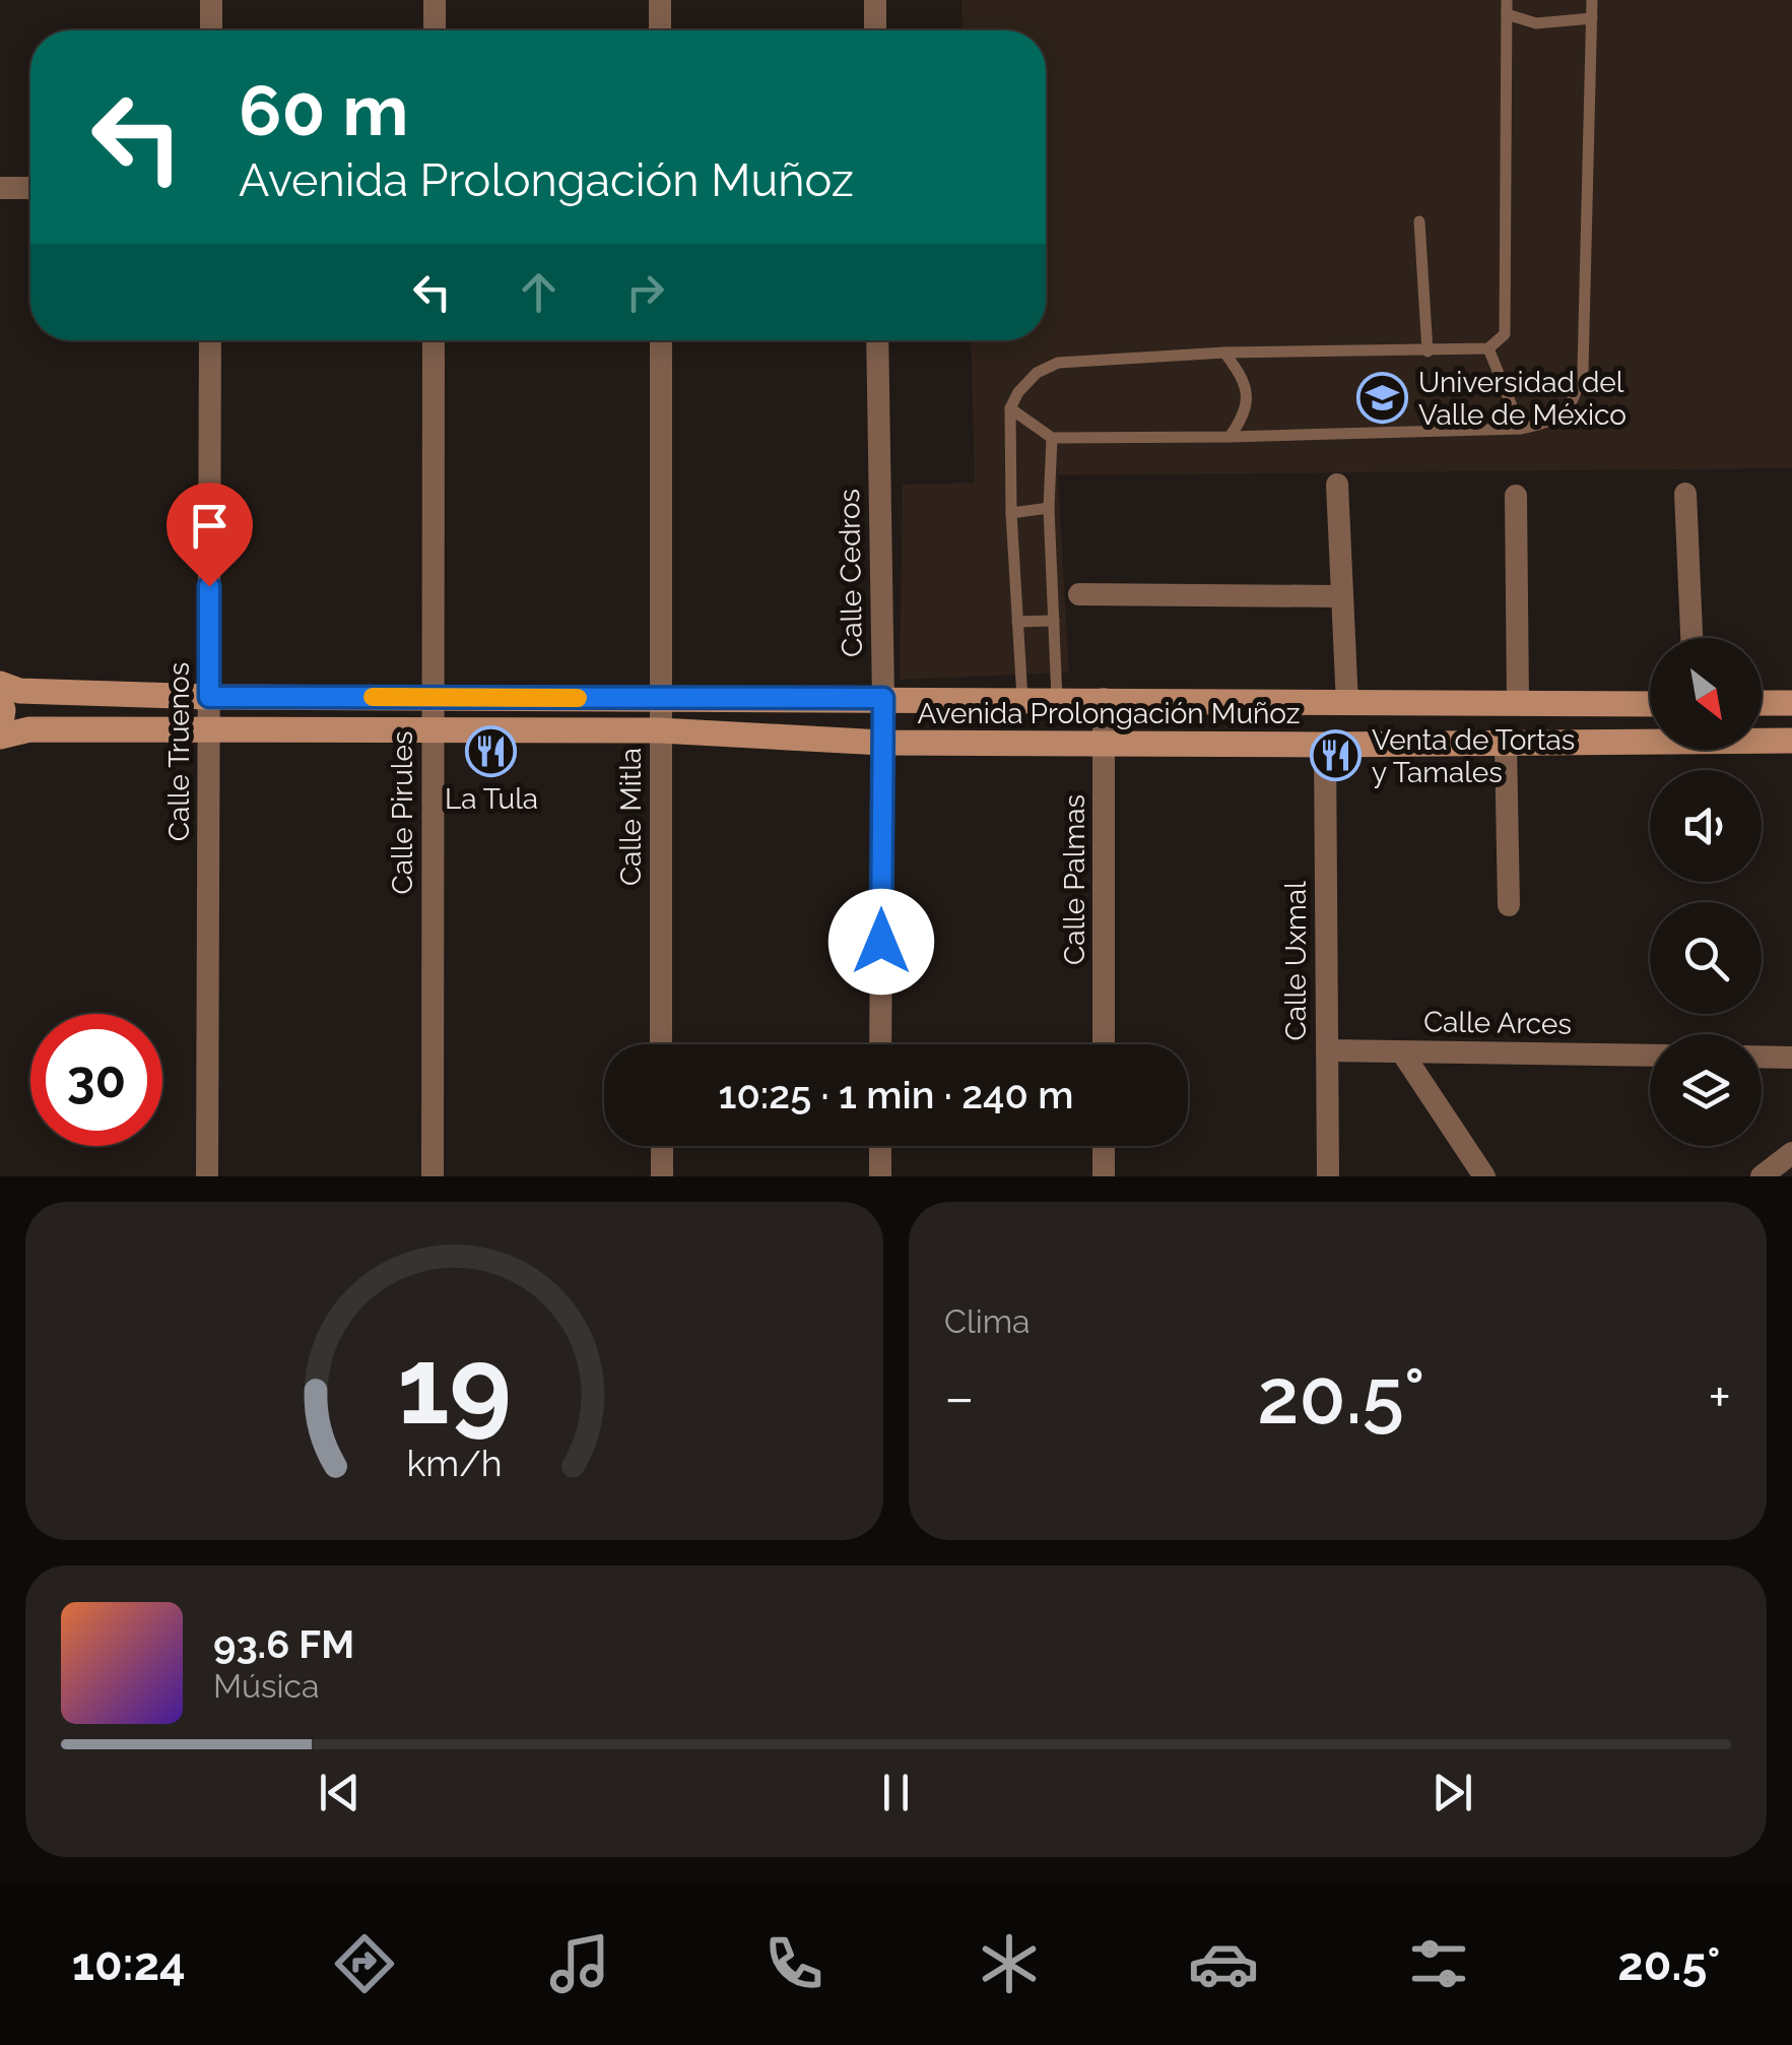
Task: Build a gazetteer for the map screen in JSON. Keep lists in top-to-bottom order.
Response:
{
  "streets": {
    "street": [
      "Calle Cedros",
      "Avenida Prolongación Muñoz",
      "Calle Truenos",
      "Calle Pirules",
      "Calle Mitla",
      "Calle Palmas",
      "Calle Uxmal",
      "Calle Arces"
    ]
  },
  "crossings": [
    ["Calle Cedros", "Avenida Prolongación Muñoz"],
    ["Avenida Prolongación Muñoz", "Calle Truenos"],
    ["Avenida Prolongación Muñoz", "Calle Pirules"],
    ["Avenida Prolongación Muñoz", "Calle Mitla"],
    ["Avenida Prolongación Muñoz", "Calle Palmas"],
    ["Avenida Prolongación Muñoz", "Calle Uxmal"],
    ["Calle Uxmal", "Calle Arces"]
  ],
  "places": {
    "school or university": ["Universidad del Valle de México"],
    "restaurant": ["La Tula", "Venta de Tortas y Tamales"]
  },
  "north": "bottom right",
  "page": {
    "turn": ["60 m", "Avenida Prolongación Muñoz"],
    "limit": "30",
    "trip": "10:25 · 1 min · 240 m",
    "tile": "Clima",
    "heat": ["−", "20.5°", "+"],
    "song": ["93.6 FM", "Música"],
    "tabs": ["10:24", "20.5°"],
    "gauge": ["19", "km/h"]
  }
}
